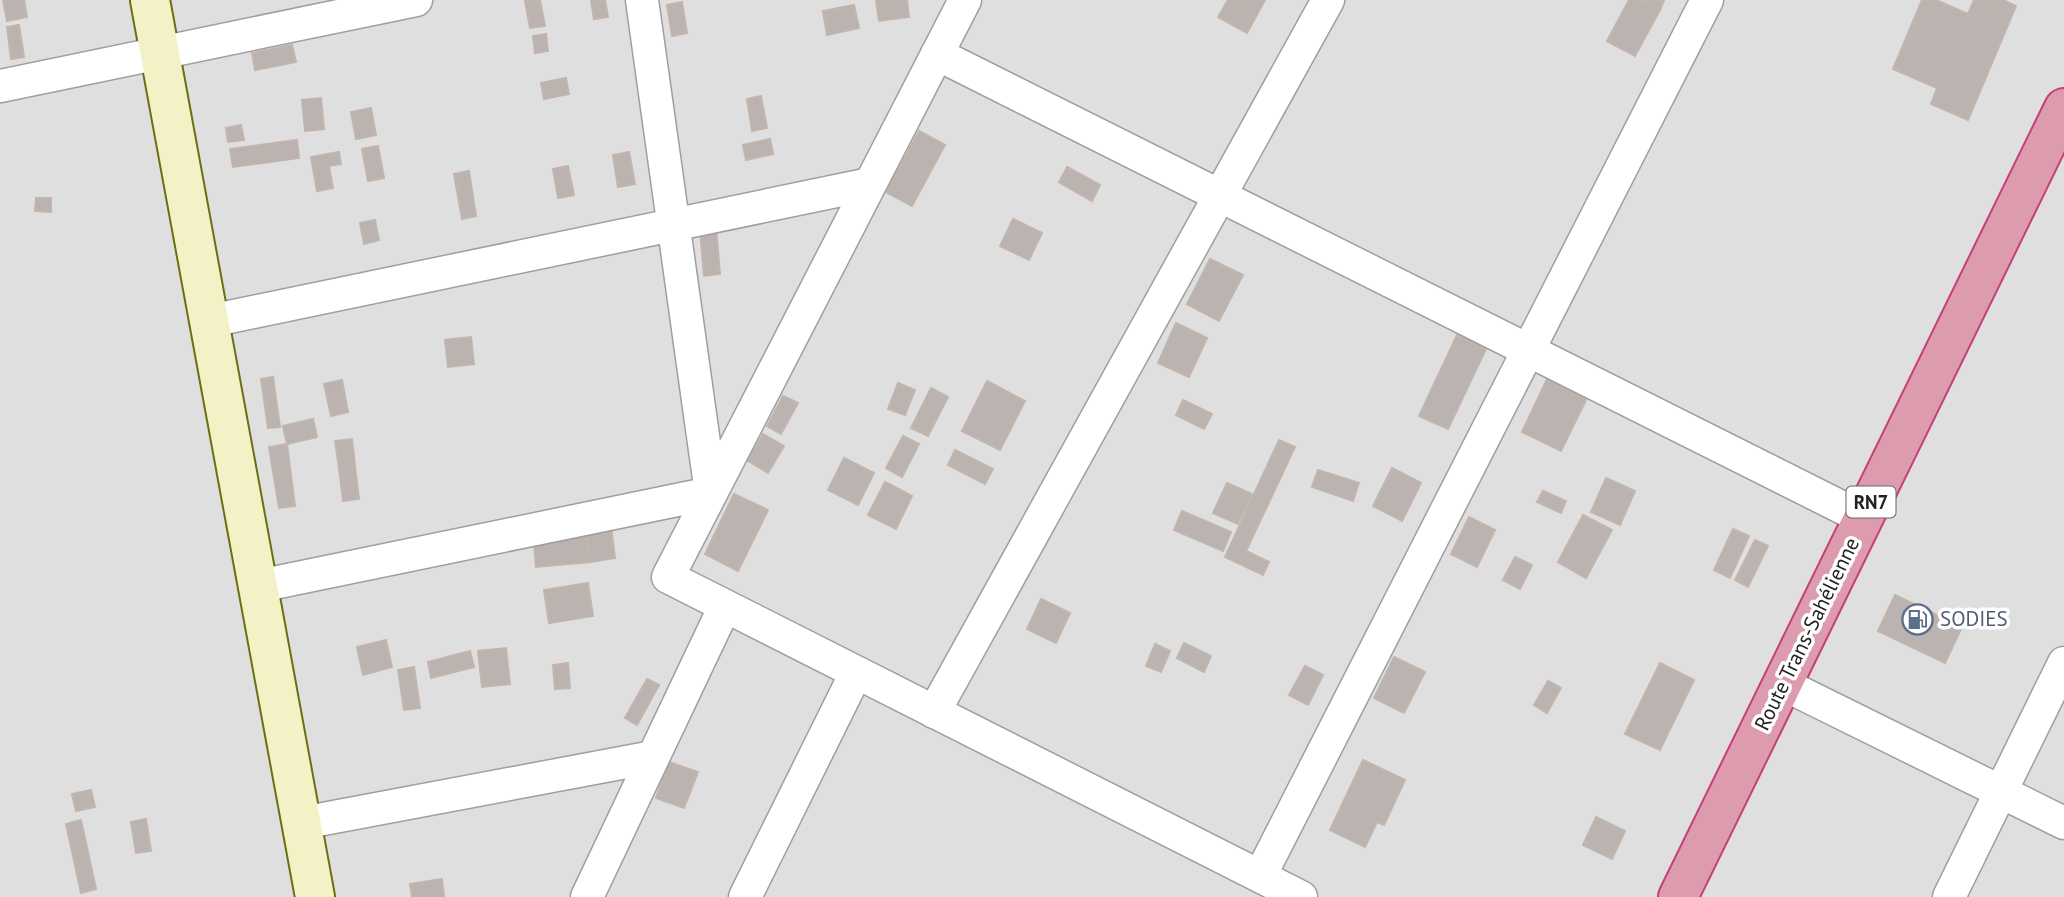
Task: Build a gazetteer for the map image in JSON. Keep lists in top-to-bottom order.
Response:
{
  "streets": {
    "highway": ["RN7", "Route Trans-Sahélienne"]
  },
  "places": {
    "fuel station": ["SODIES"]
  }
}
